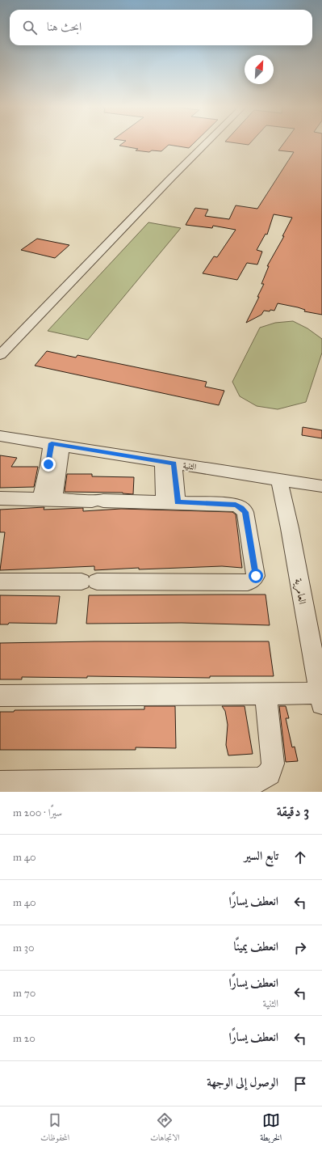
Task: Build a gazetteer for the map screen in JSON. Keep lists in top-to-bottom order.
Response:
{
  "streets": {
    "street": ["الثنية", "العامرية"]
  },
  "crossings": [
    ["الثنية", "العامرية"]
  ],
  "north": "top right",
  "page": {
    "search": "ابحث هنا",
    "heading": ["3 دقيقة", "سيرًا · 200 m"],
    "list": [
      ["تابع السير", "40 m"],
      ["انعطف يسارًا", "40 m"],
      ["انعطف يمينًا", "30 m"],
      ["انعطف يسارًا", "الثنية", "70 m"],
      ["انعطف يسارًا", "20 m"],
      "الوصول إلى الوجهة"
    ],
    "nav": ["الخريطة", "الاتجاهات", "المحفوظات"]
  }
}
